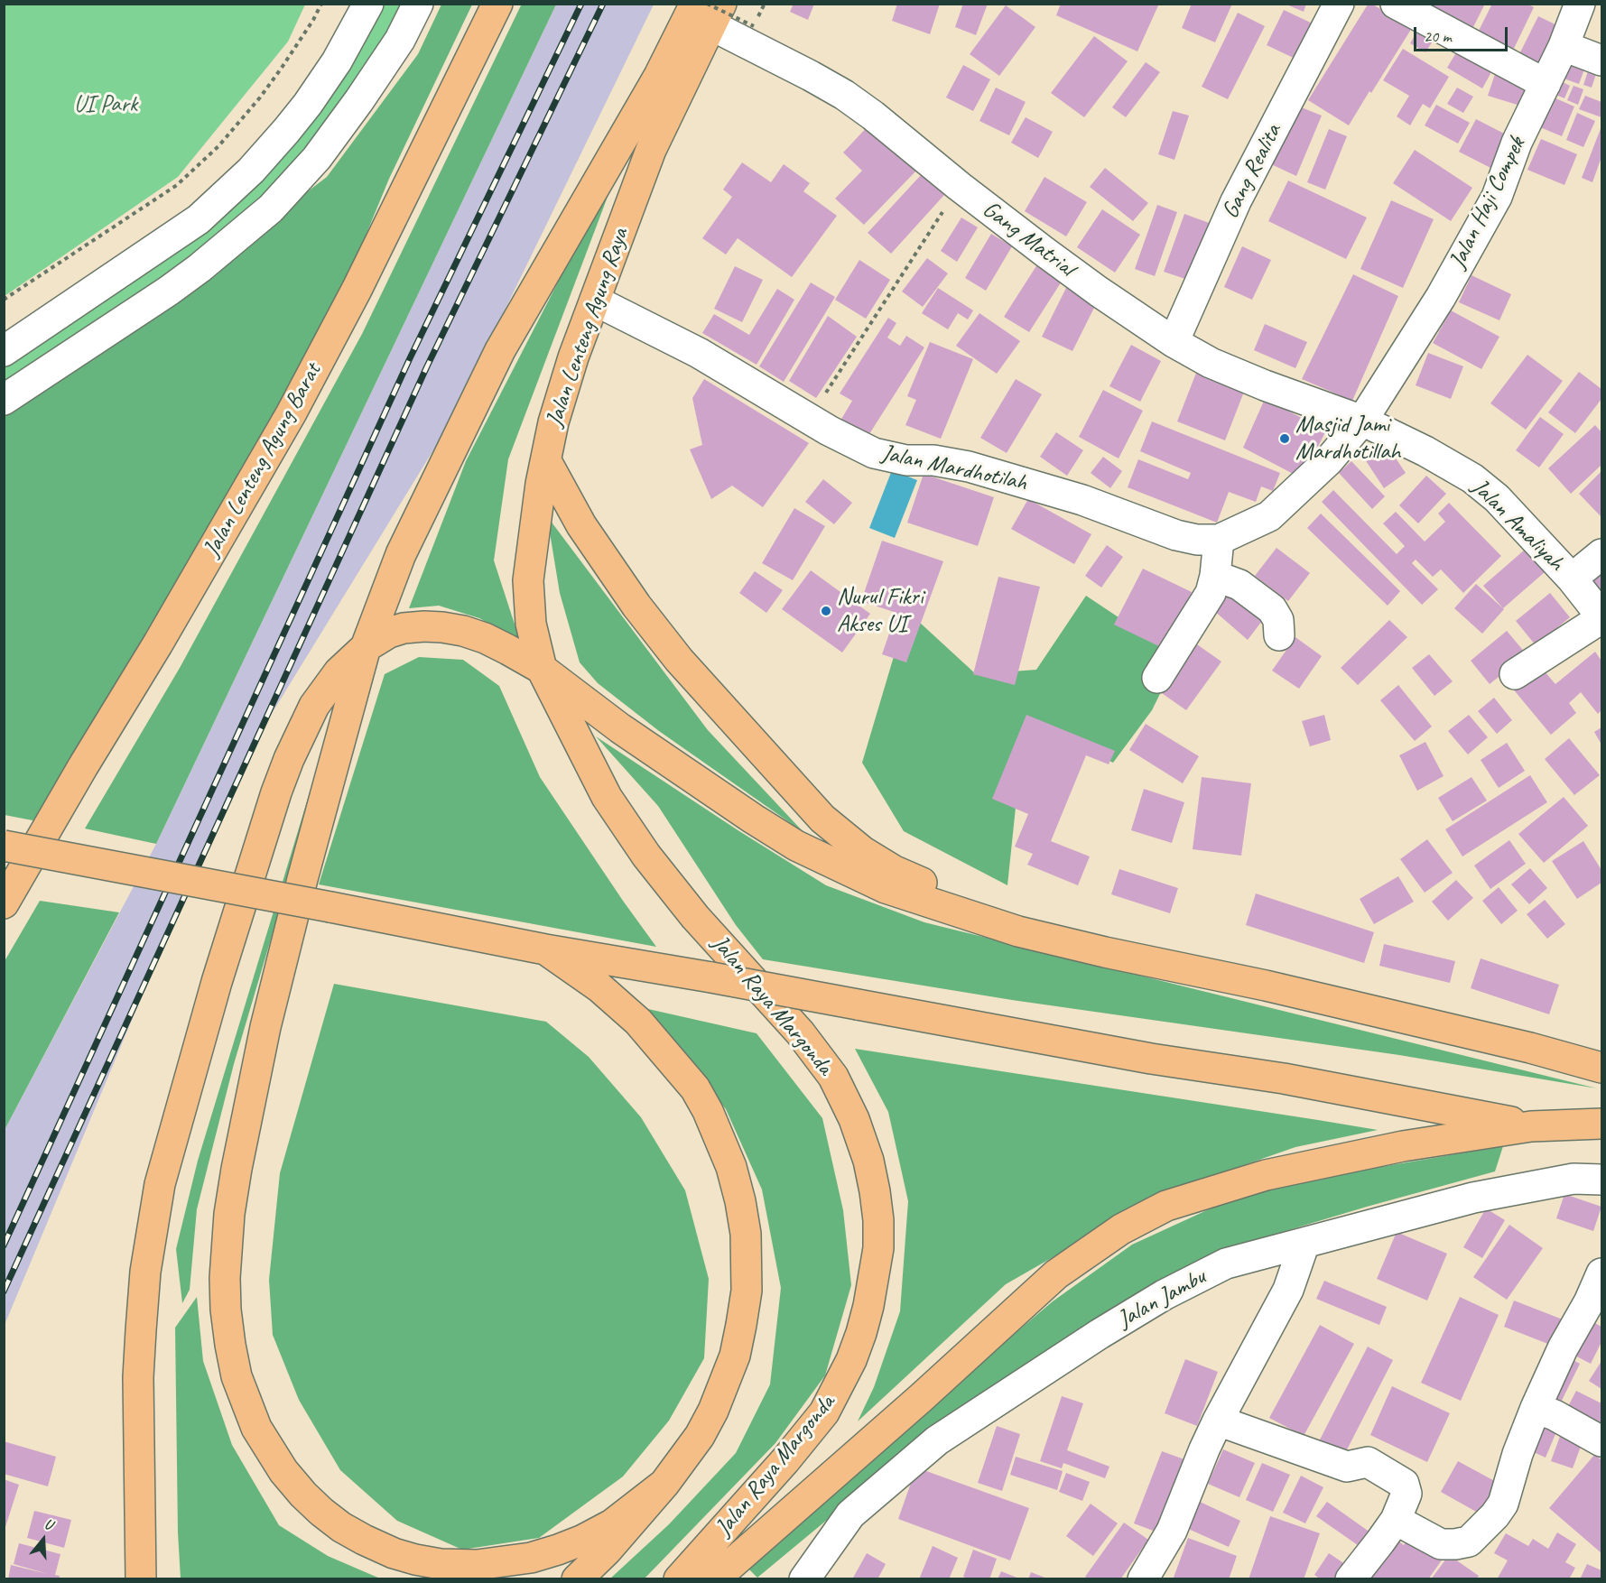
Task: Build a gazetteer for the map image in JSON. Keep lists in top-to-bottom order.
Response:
{
  "streets": {
    "main road": ["Jalan Lenteng Agung Raya", "Jalan Lenteng Agung Barat", "Jalan Raya Margonda"],
    "street": [
      "Gang Realita",
      "Jalan Haji Compek",
      "Gang Matrial",
      "Jalan Mardhotilah",
      "Jalan Amaliyah",
      "Jalan Jambu"
    ]
  },
  "crossings": [
    ["Gang Realita", "Gang Matrial"],
    ["Jalan Haji Compek", "Gang Matrial"],
    ["Jalan Haji Compek", "Jalan Mardhotilah"],
    ["Jalan Haji Compek", "Jalan Amaliyah"],
    ["Gang Matrial", "Jalan Lenteng Agung Raya"],
    ["Gang Matrial", "Jalan Mardhotilah"],
    ["Gang Matrial", "Jalan Amaliyah"],
    ["Jalan Lenteng Agung Raya", "Jalan Mardhotilah"],
    ["Jalan Lenteng Agung Raya", "Jalan Raya Margonda"],
    ["Jalan Mardhotilah", "Jalan Amaliyah"]
  ],
  "parks": ["UI Park"],
  "places": ["Masjid Jami Mardhotillah", "Nurul Fikri Akses UI"],
  "scale_bar": "20 m",
  "north": "top"
}
